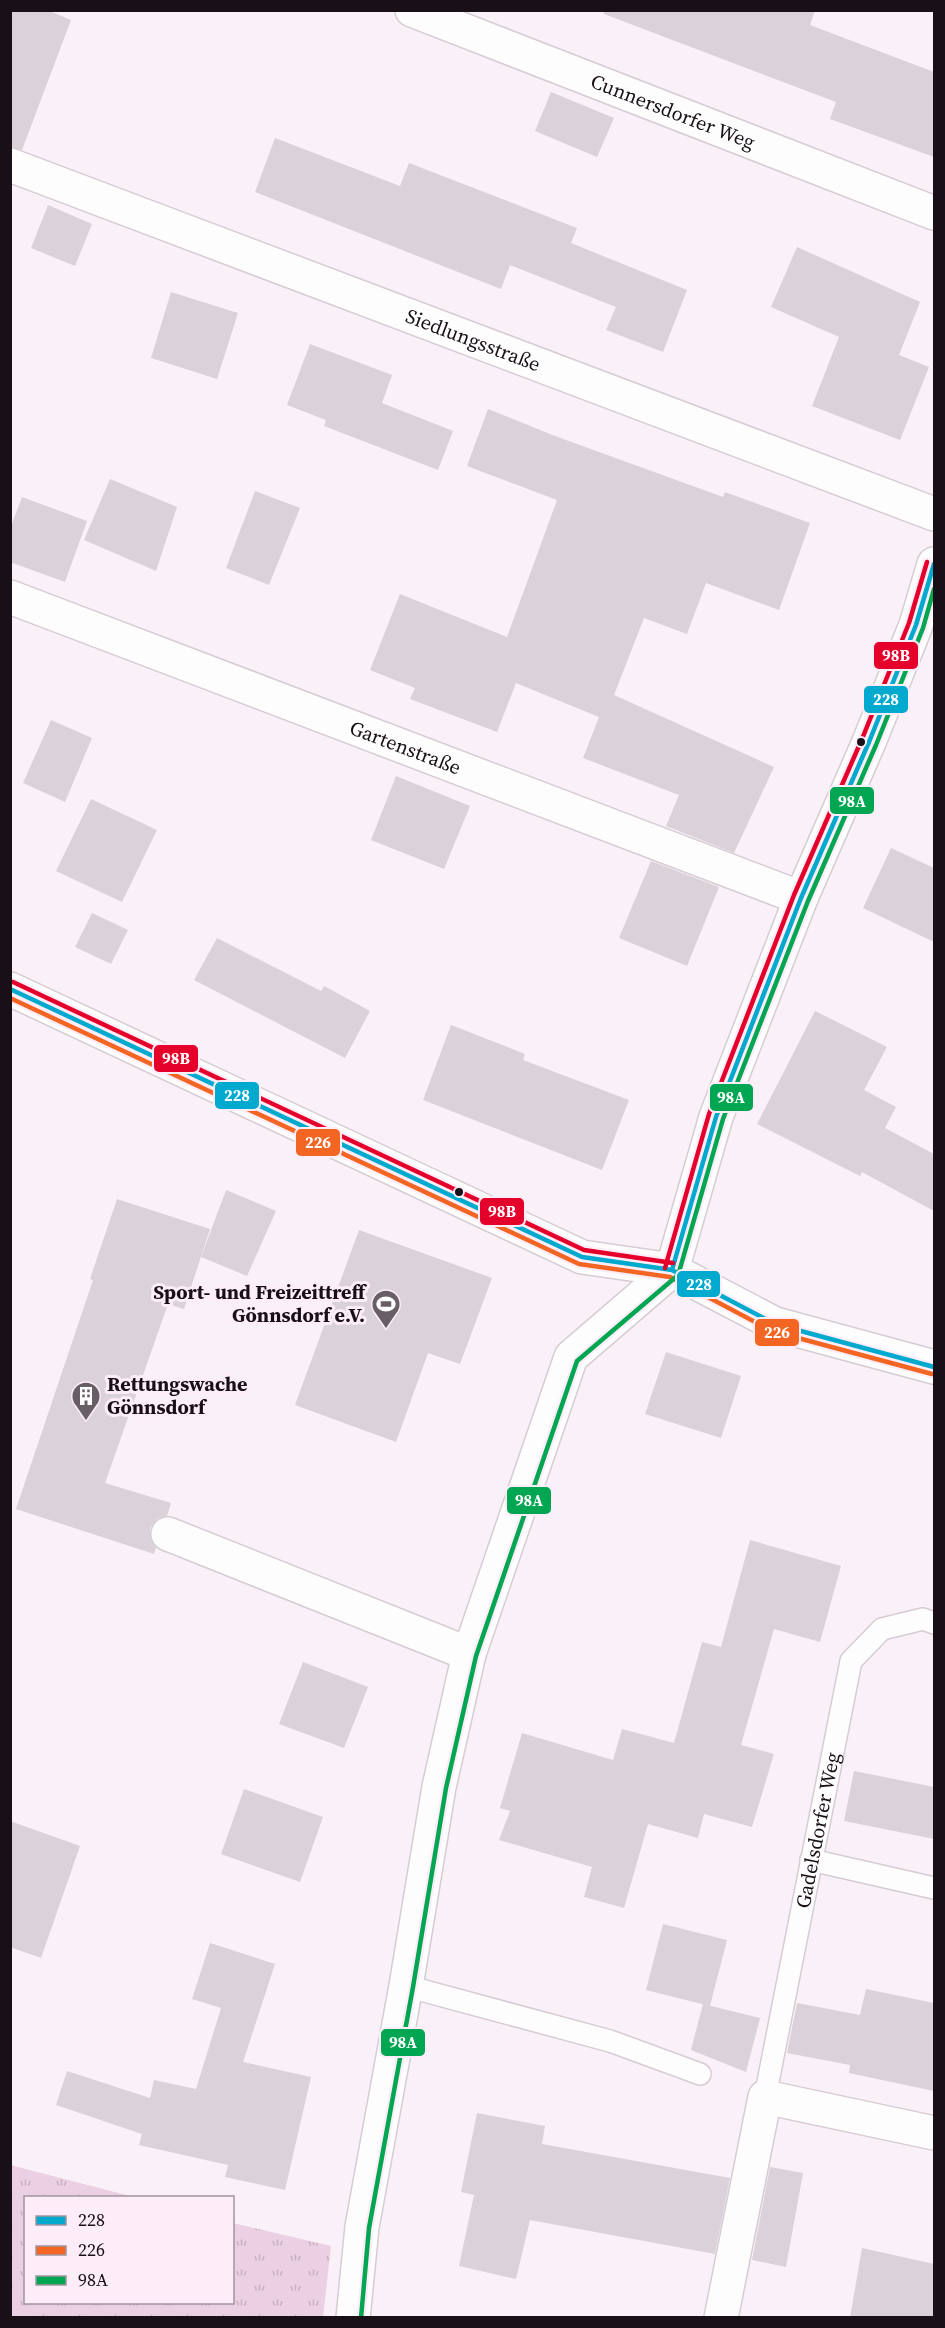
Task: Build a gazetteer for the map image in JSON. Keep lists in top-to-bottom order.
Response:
{
  "streets": {
    "street": [
      "Cunnersdorfer Weg",
      "Siedlungsstraße",
      "Gartenstraße",
      "Gadelsdorfer Weg"
    ]
  },
  "places": {
    "sports": ["Sport- und Freizeittreff Gönnsdorf e.V."],
    "building": ["Rettungswache Gönnsdorf"]
  },
  "lines": [
    "transit line 98B",
    "transit line 228",
    "transit line 98A",
    "transit line 226"
  ],
  "legend": ["228", "226", "98A"]
}
